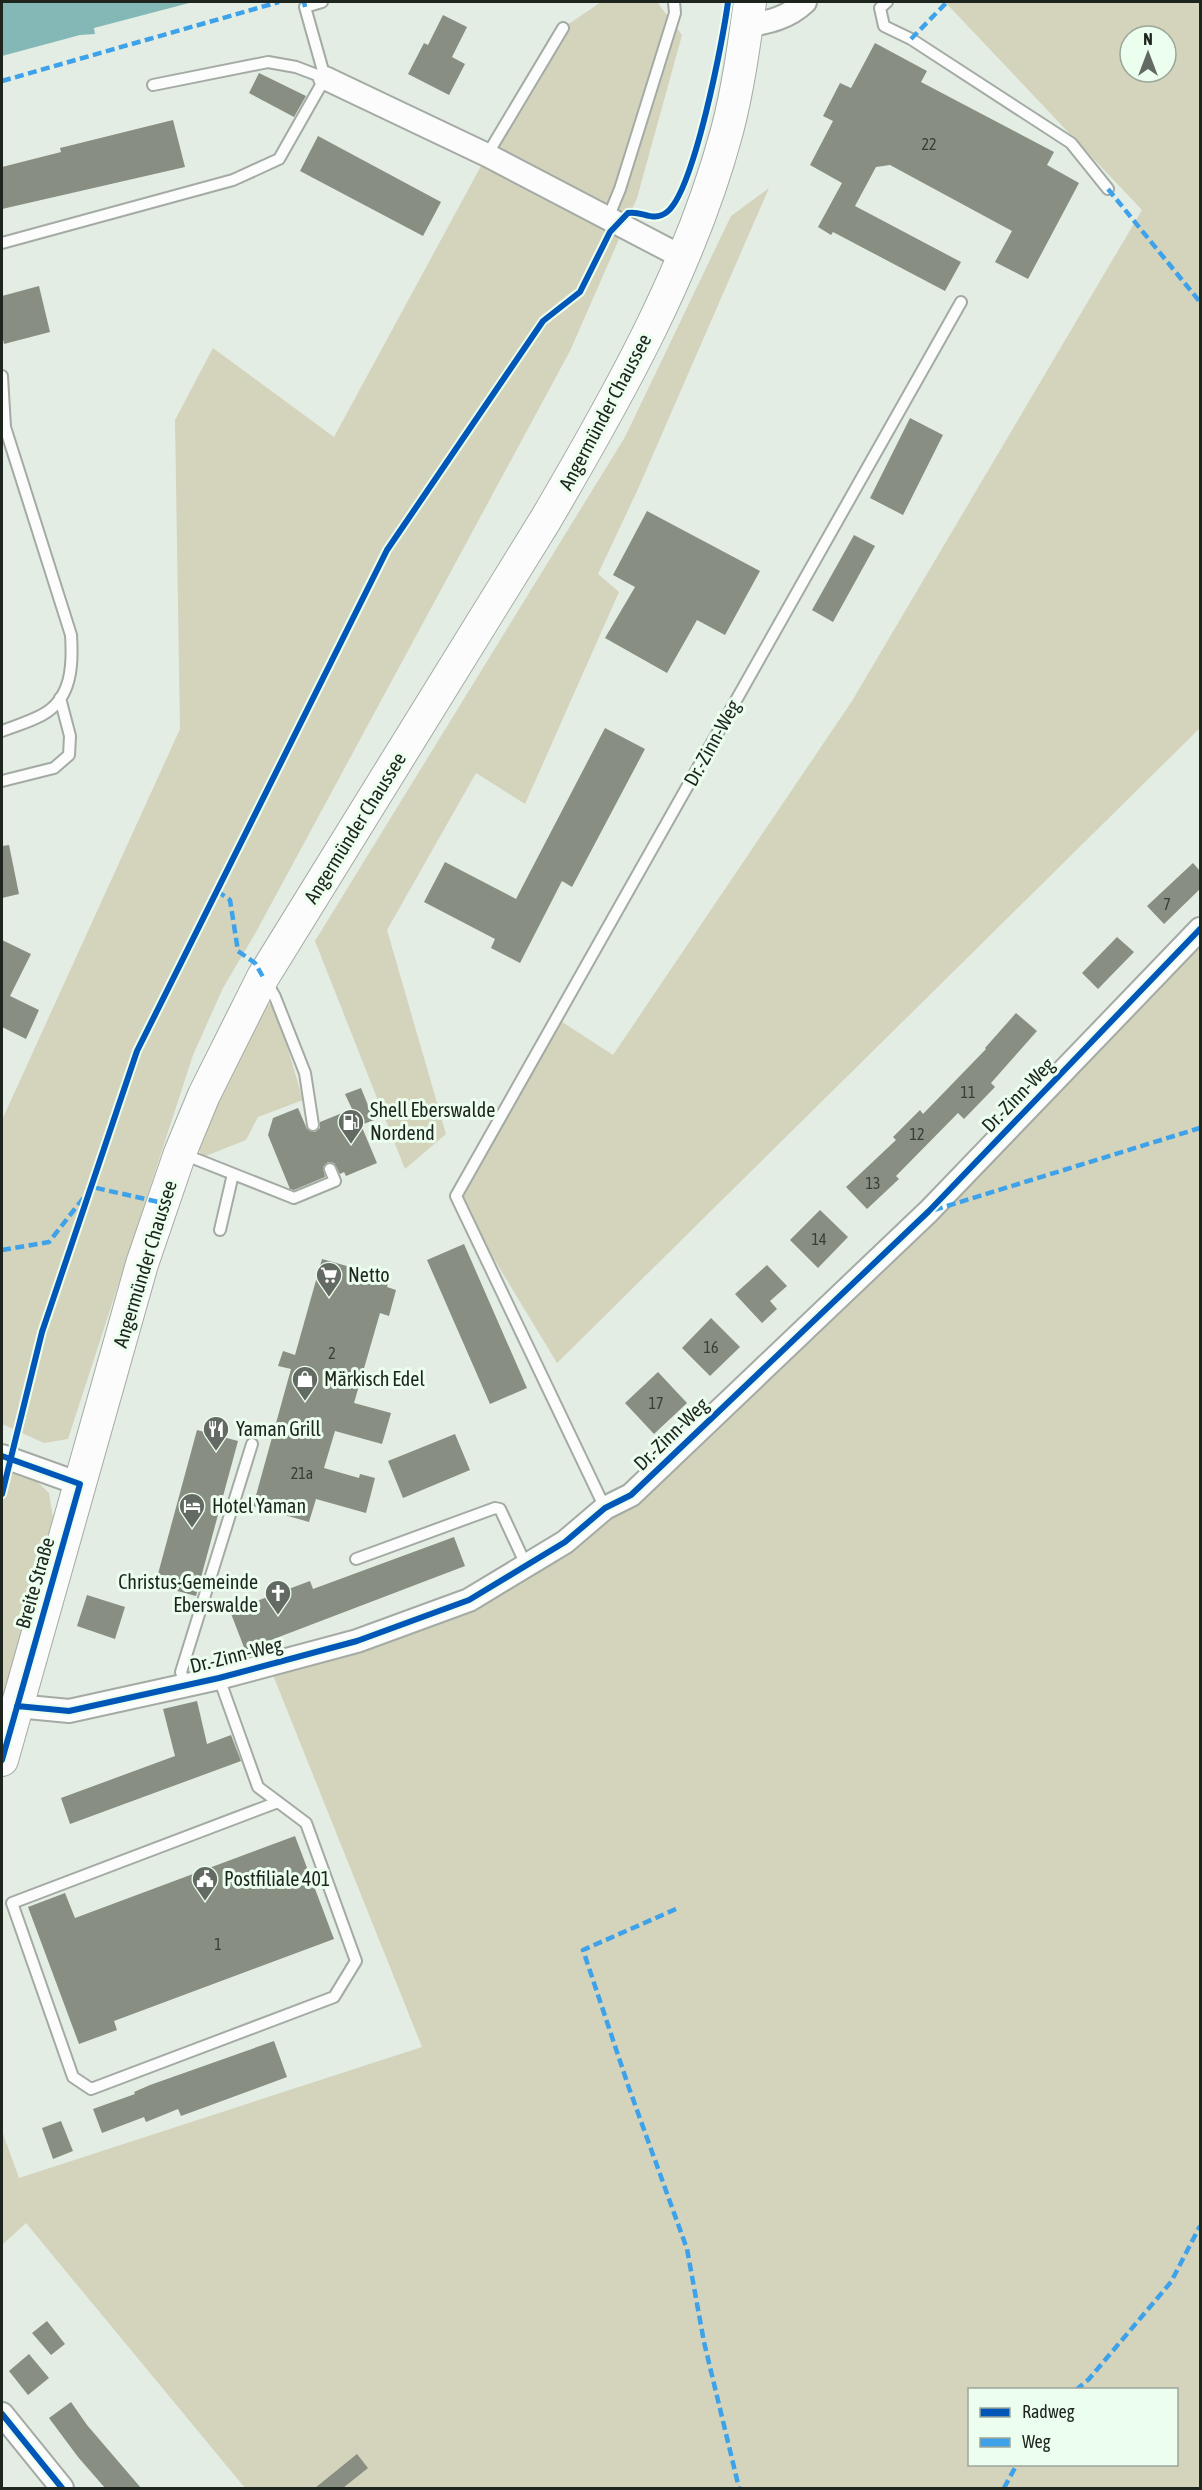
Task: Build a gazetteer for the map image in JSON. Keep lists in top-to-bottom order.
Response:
{
  "streets": {
    "main road": ["Angermünder Chaussee", "Breite Straße"],
    "street": ["Dr.-Zinn-Weg"]
  },
  "crossings": [
    ["Angermünder Chaussee", "Breite Straße"],
    ["Dr.-Zinn-Weg", "Breite Straße"]
  ],
  "places": {
    "fuel station": ["Shell Eberswalde Nordend"],
    "supermarket": ["Netto"],
    "shop": ["Märkisch Edel"],
    "restaurant": ["Yaman Grill"],
    "hotel": ["Hotel Yaman"],
    "church": ["Christus-Gemeinde Eberswalde"],
    "public building": ["Postfiliale 401"]
  },
  "house_numbers": [
    "22",
    "7",
    "11",
    "12",
    "13",
    "14",
    "16",
    "2",
    "17",
    "21a",
    "1"
  ],
  "legend": ["Radweg", "Weg"],
  "north": "top"
}
